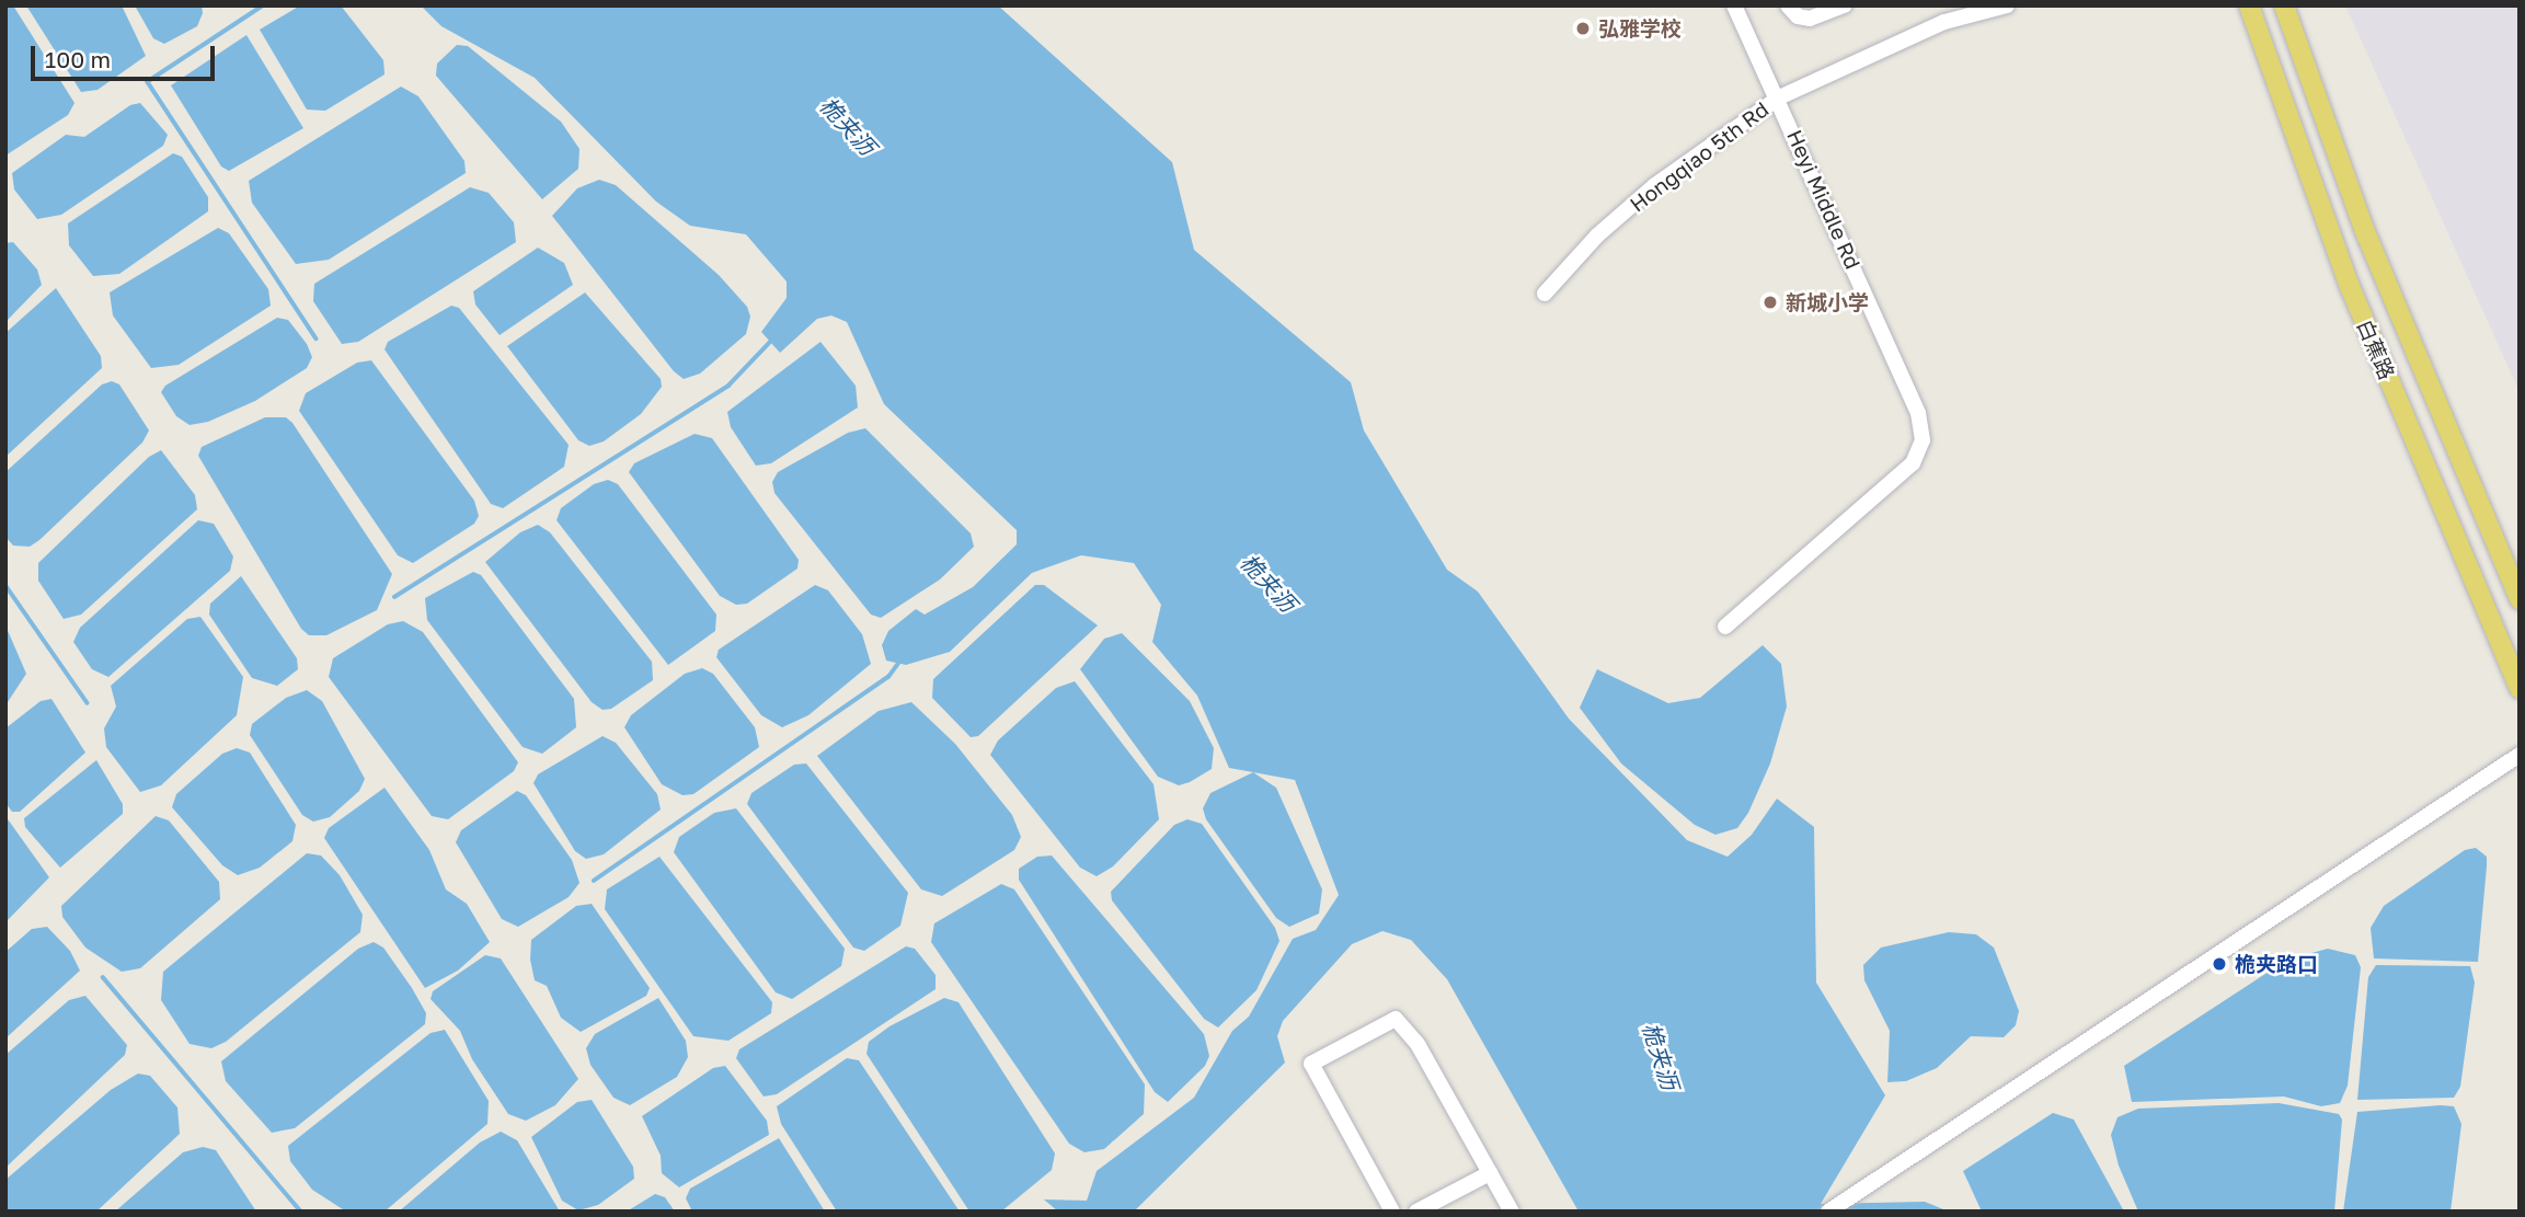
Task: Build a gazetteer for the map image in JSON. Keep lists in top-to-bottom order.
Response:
{
  "streets": {
    "main road": ["白蕉路"],
    "street": ["Hongqiao 5th Rd", "Heyi Middle Rd"]
  },
  "crossings": [
    ["Hongqiao 5th Rd", "Heyi Middle Rd"]
  ],
  "water": ["桅夹沥"],
  "places": ["弘雅学校", "新城小学", "桅夹路口"],
  "scale_bar": "100 m"
}
